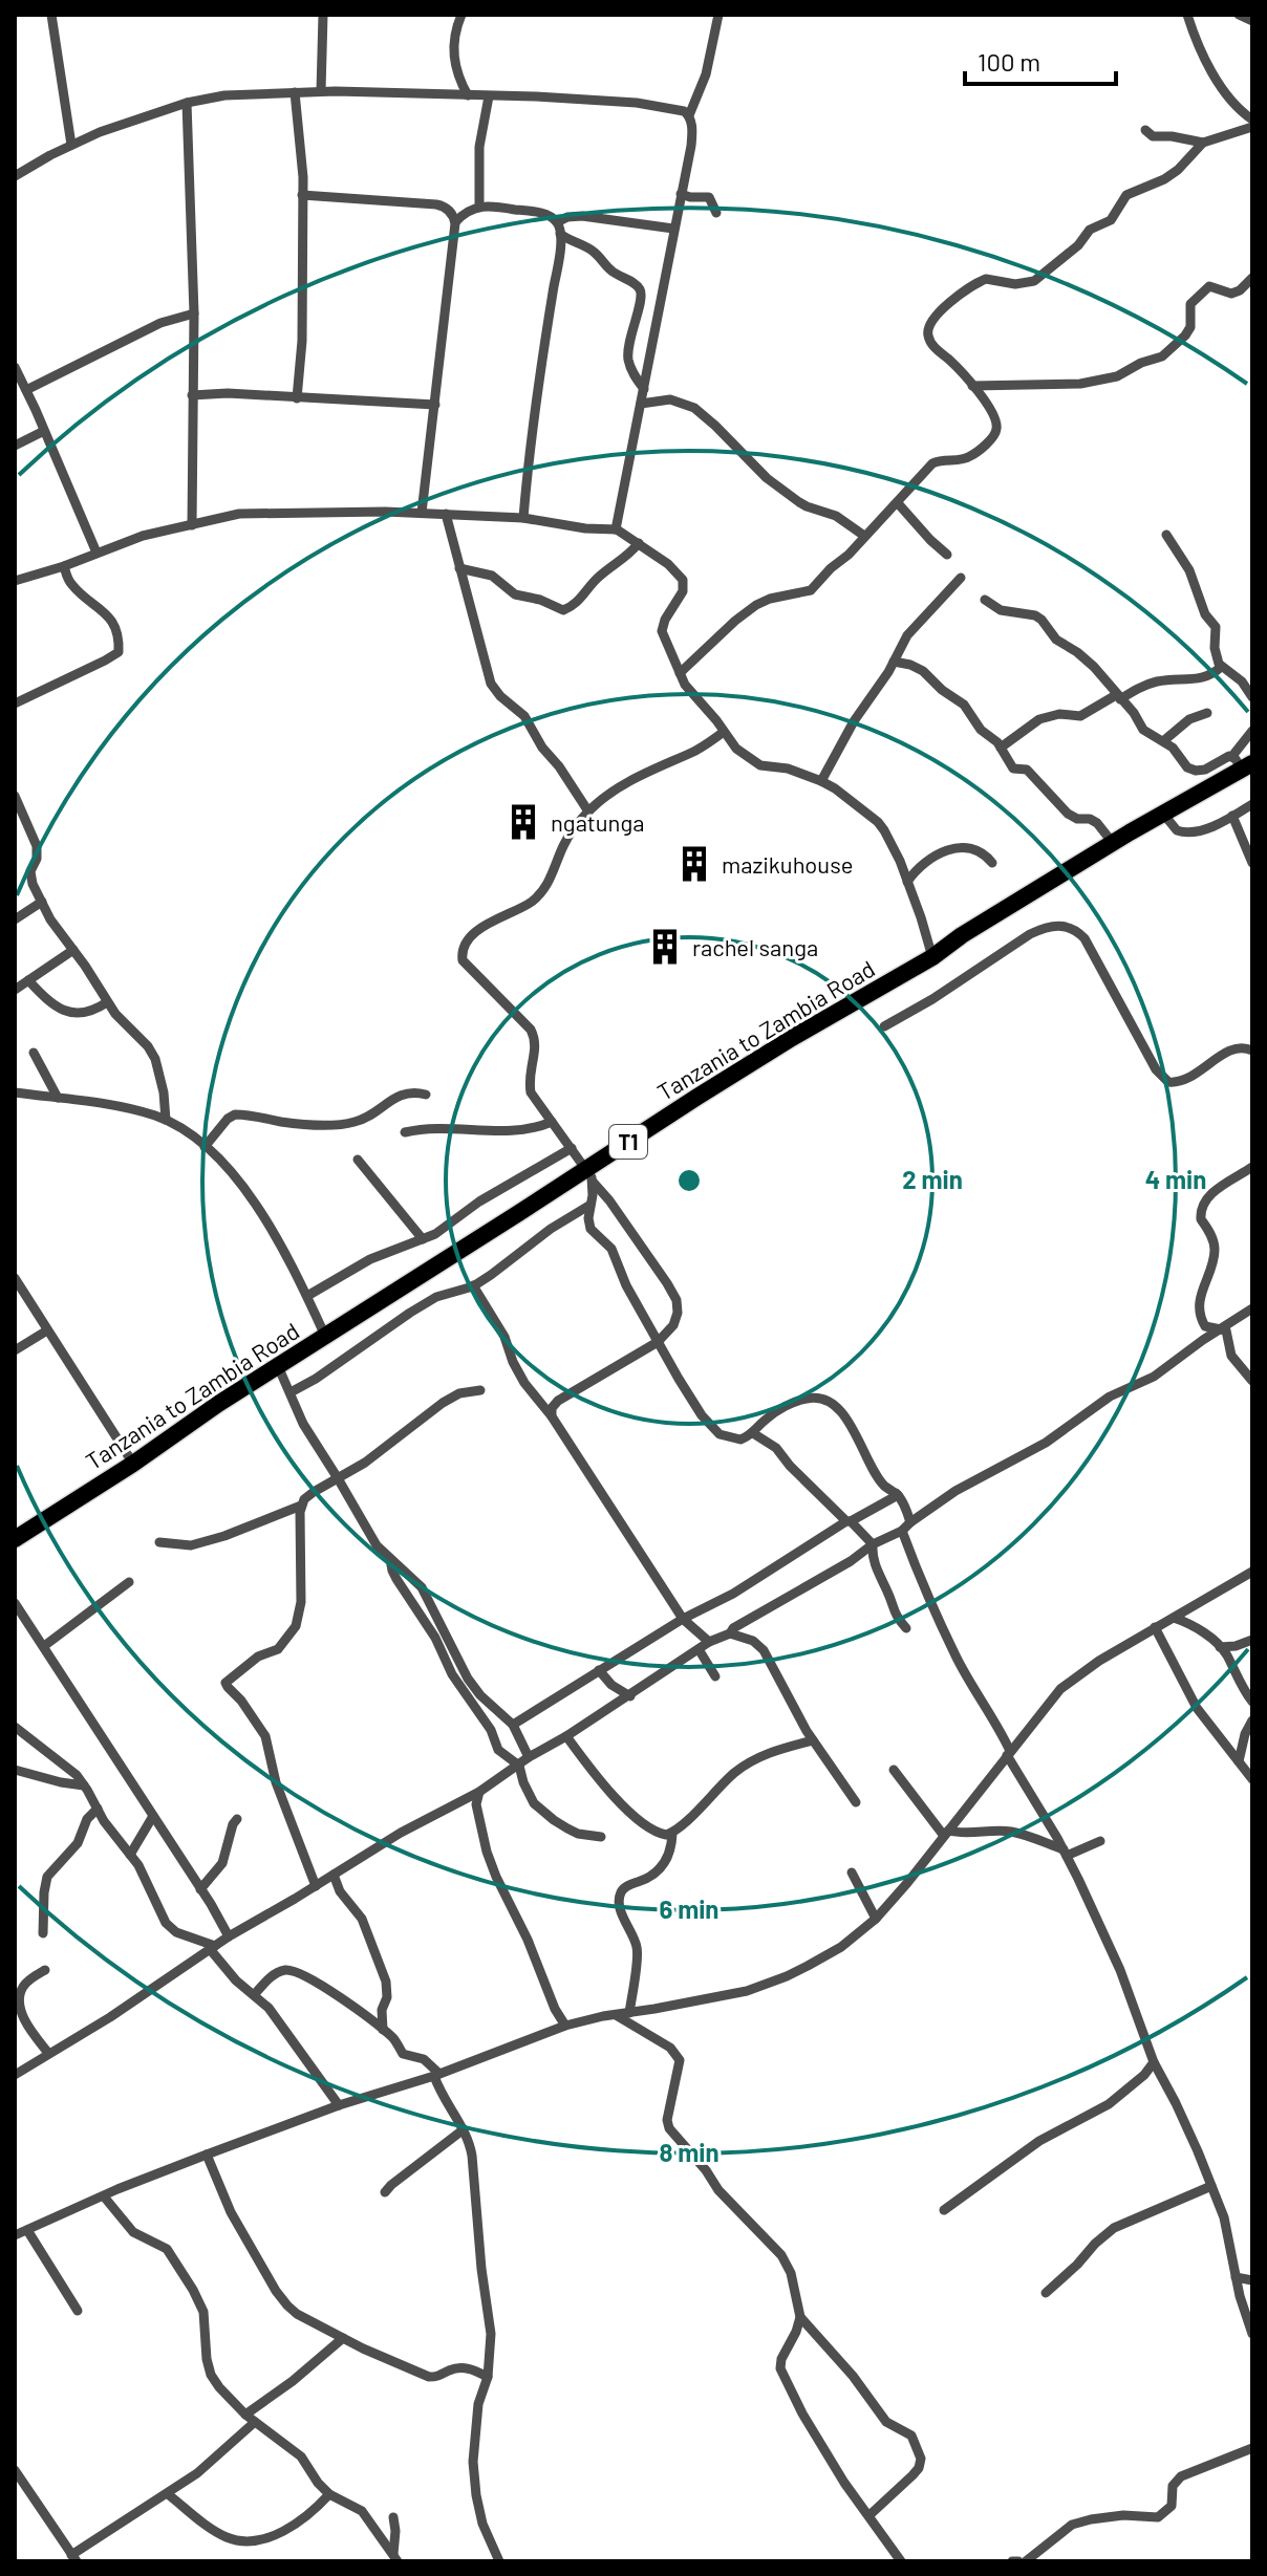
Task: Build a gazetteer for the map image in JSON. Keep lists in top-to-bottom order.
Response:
{
  "streets": {
    "highway": ["Tanzania to Zambia Road", "T1"]
  },
  "places": {
    "building": ["ngatunga", "mazikuhouse", "rachel sanga"]
  },
  "scale_bar": "100 m",
  "rings": [
    "2 min",
    "4 min",
    "6 min",
    "8 min"
  ]
}
